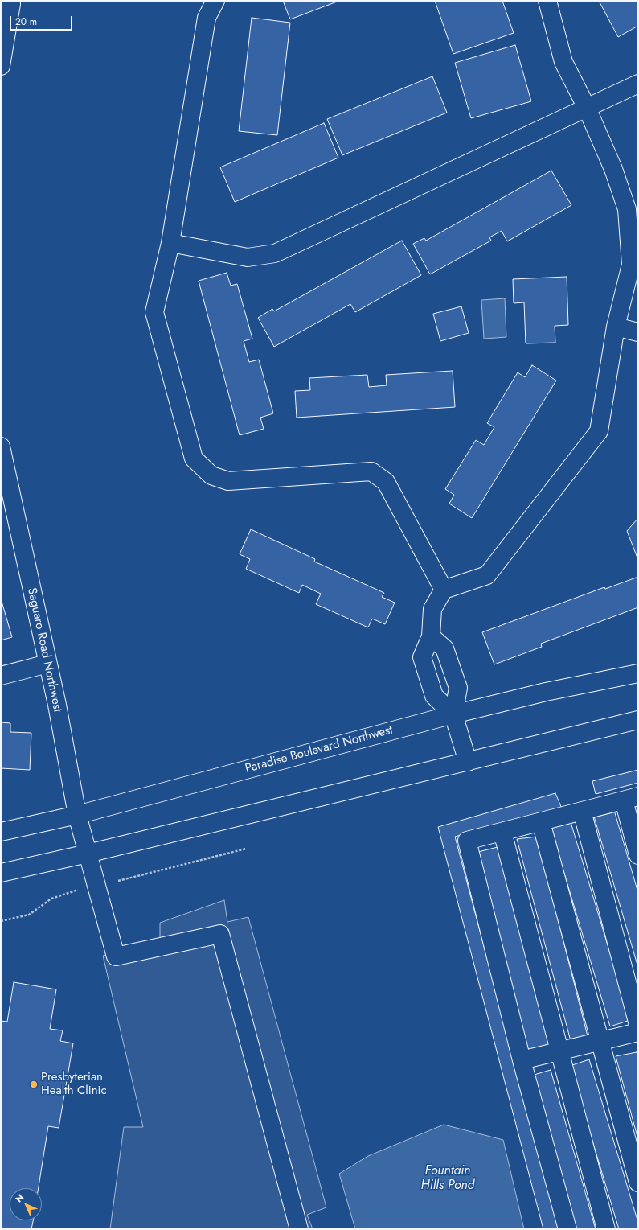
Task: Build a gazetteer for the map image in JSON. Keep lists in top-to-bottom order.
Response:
{
  "streets": {
    "street": ["Saguaro Road Northwest", "Paradise Boulevard Northwest"]
  },
  "crossings": [
    ["Saguaro Road Northwest", "Paradise Boulevard Northwest"]
  ],
  "water": ["Fountain Hills Pond"],
  "places": ["Presbyterian Health Clinic"],
  "scale_bar": "20 m",
  "north": "top left"
}
